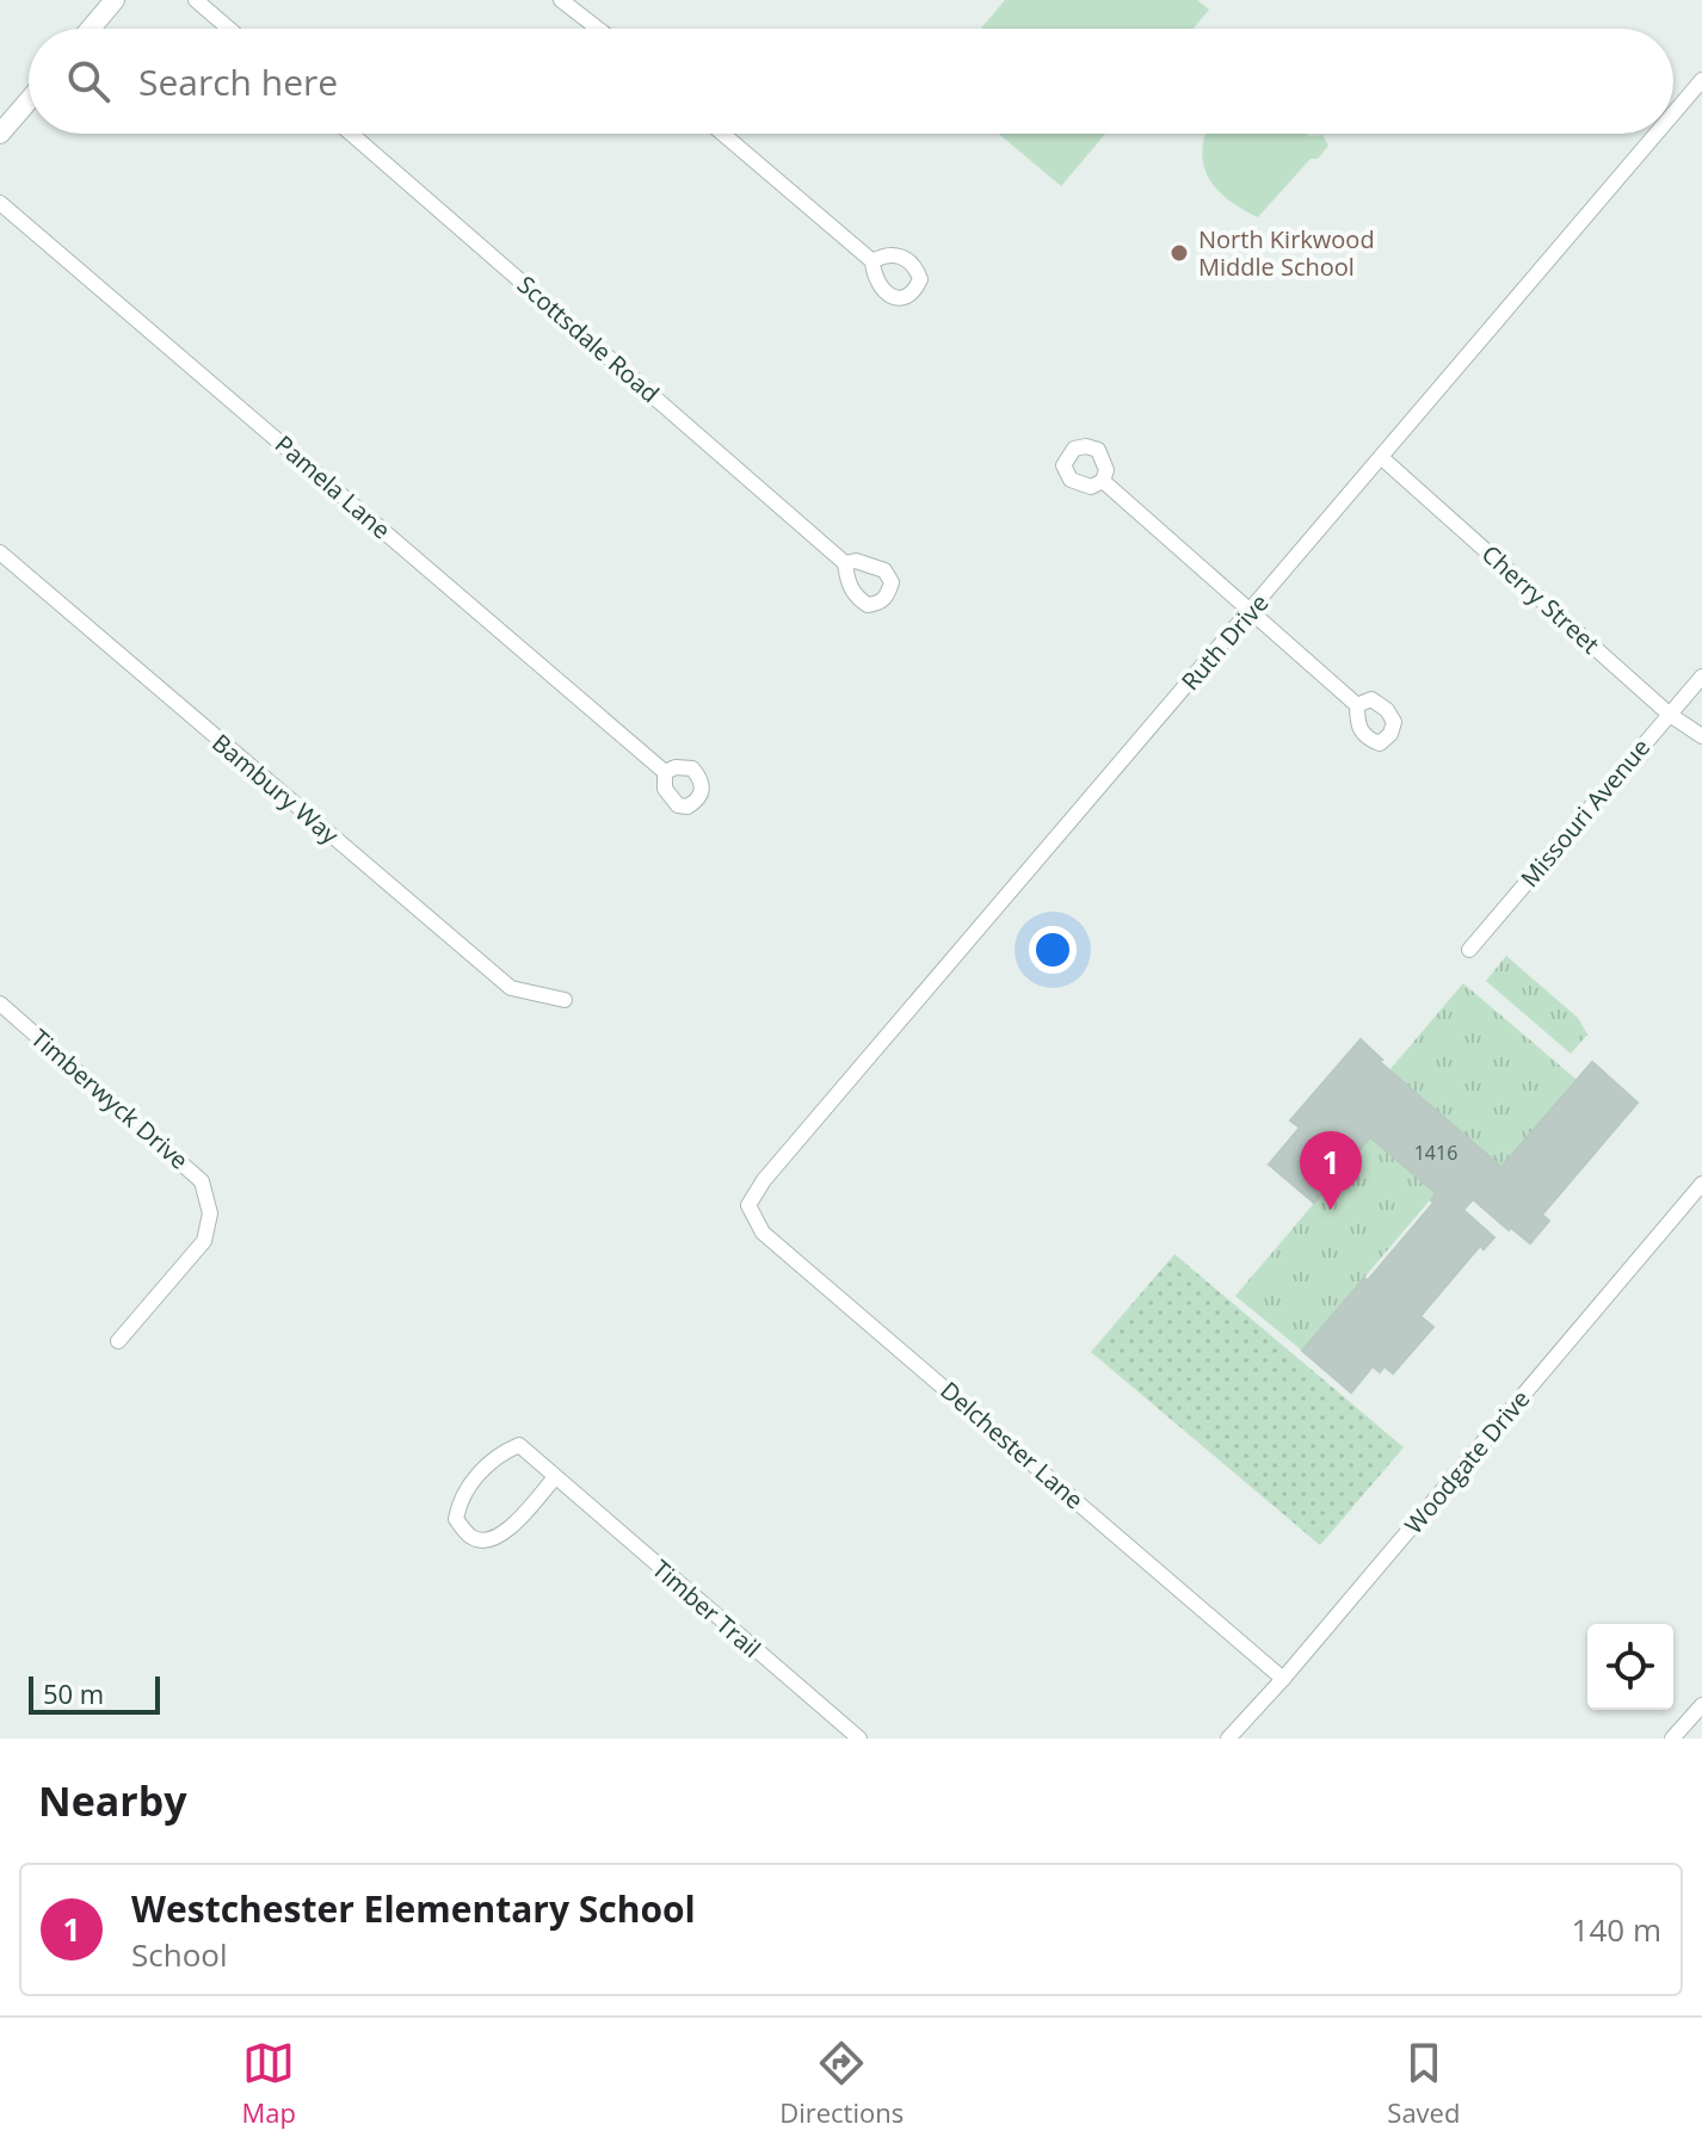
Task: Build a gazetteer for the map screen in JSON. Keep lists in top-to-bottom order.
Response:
{
  "streets": {
    "street": [
      "Scottsdale Road",
      "Pamela Lane",
      "Cherry Street",
      "Ruth Drive",
      "Bambury Way",
      "Missouri Avenue",
      "Timberwyck Drive",
      "Delchester Lane",
      "Woodgate Drive",
      "Timber Trail"
    ]
  },
  "crossings": [
    ["Cherry Street", "Ruth Drive"],
    ["Cherry Street", "Missouri Avenue"],
    ["Ruth Drive", "Delchester Lane"],
    ["Delchester Lane", "Woodgate Drive"]
  ],
  "places": ["North Kirkwood Middle School"],
  "house_numbers": ["1416"],
  "scale_bar": "50 m",
  "page": {
    "search": "Search here",
    "pins": "1",
    "scale": "50 m",
    "heading": "Nearby",
    "list": [
      {
        "mark": "1",
        "name": "Westchester Elementary School",
        "note": "School",
        "value": "140 m"
      }
    ],
    "nav": ["Map", "Directions", "Saved"]
  }
}
